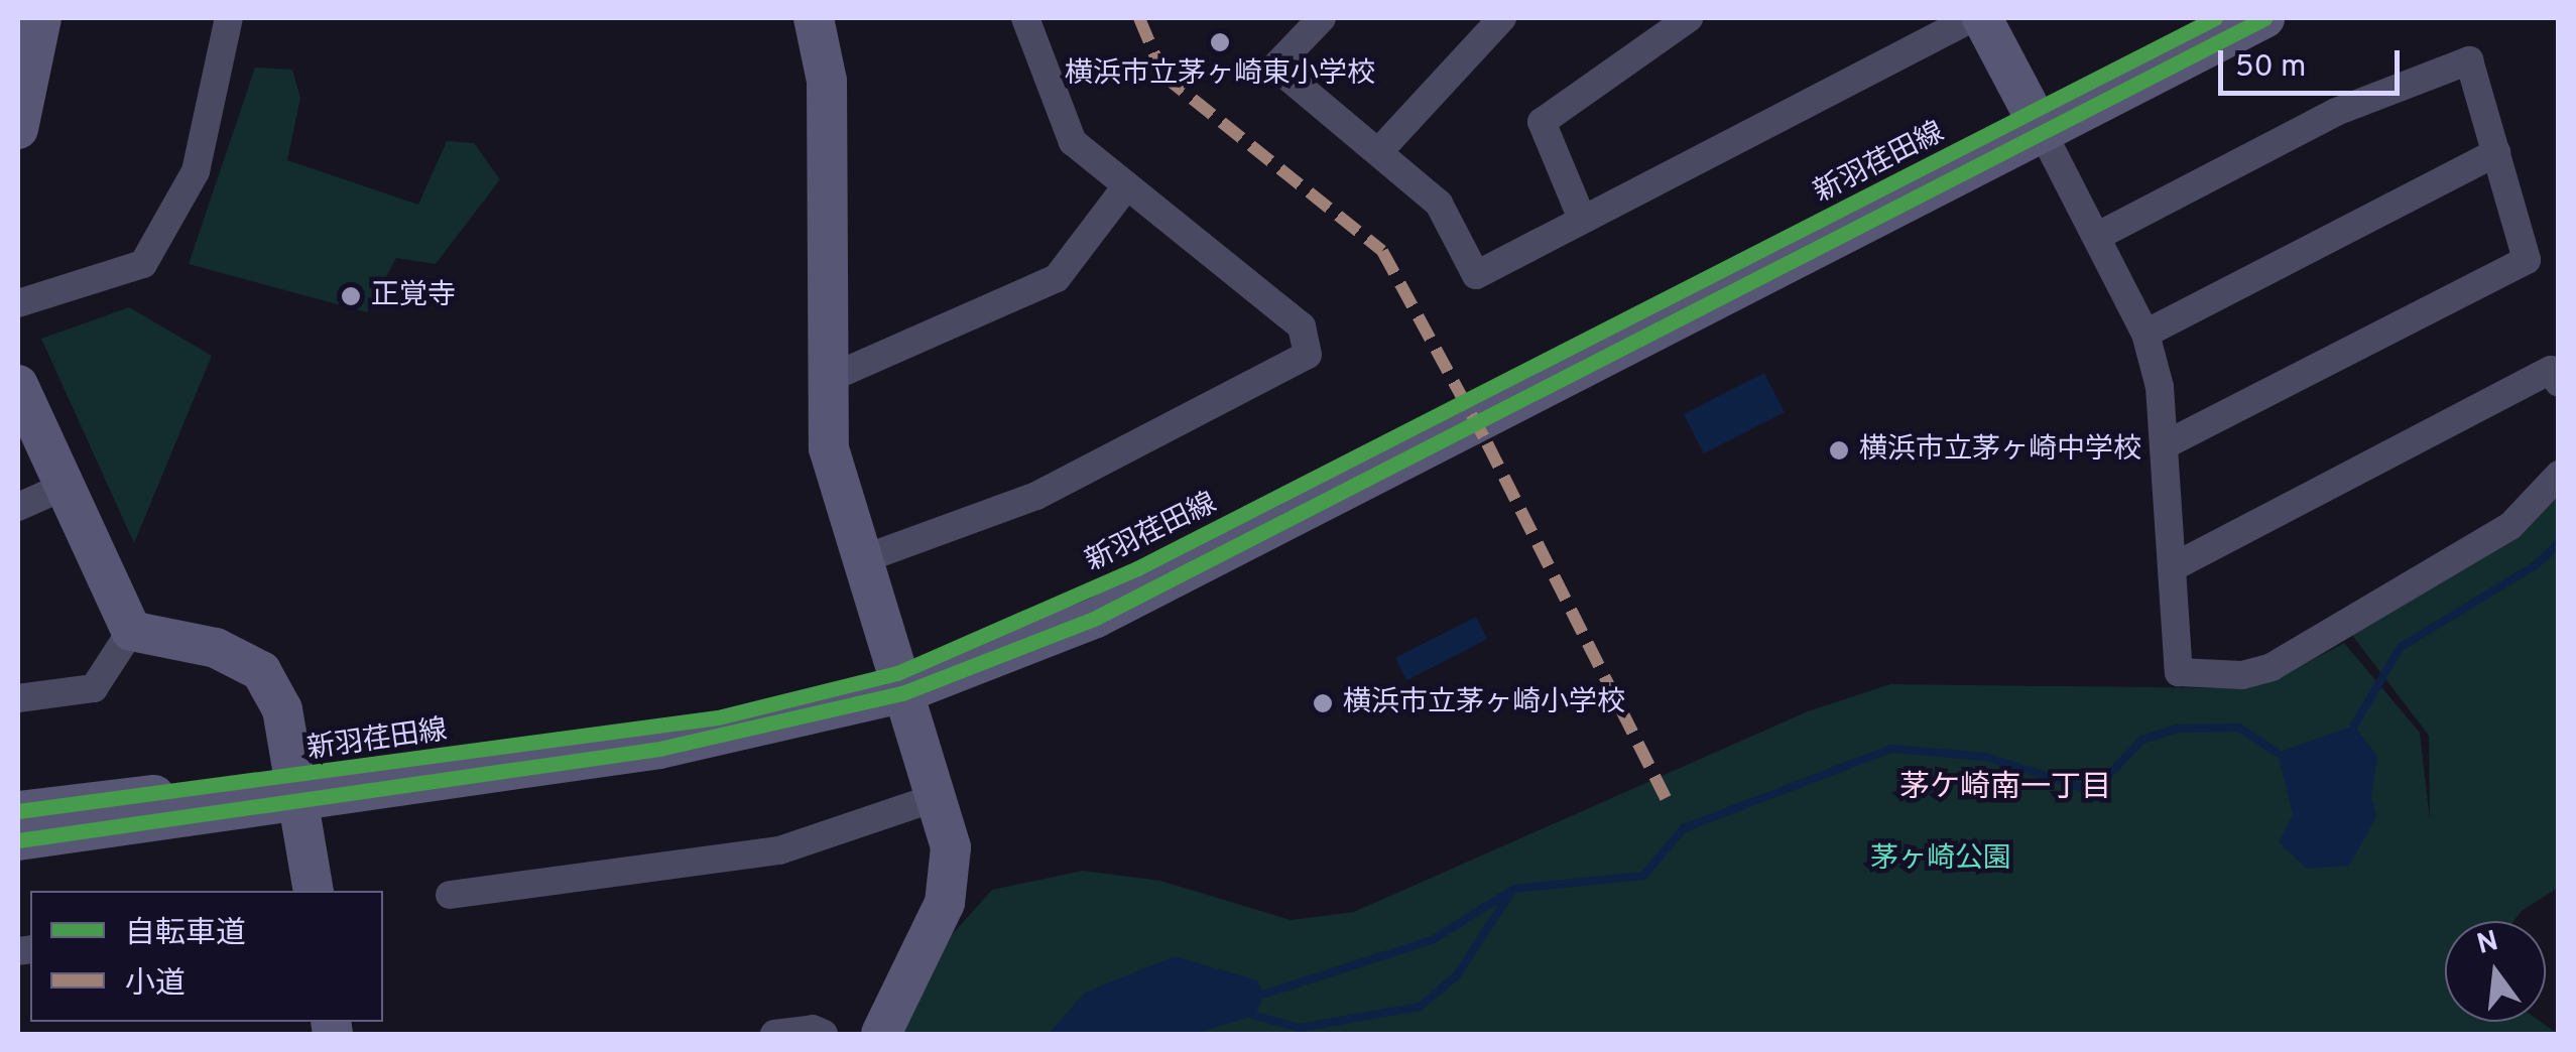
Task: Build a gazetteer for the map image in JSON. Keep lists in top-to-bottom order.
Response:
{
  "streets": {
    "street": ["新羽荏田線"]
  },
  "districts": ["茅ケ崎南一丁目"],
  "parks": ["茅ヶ崎公園"],
  "places": [
    "横浜市立茅ヶ崎東小学校",
    "正覚寺",
    "横浜市立茅ヶ崎中学校",
    "横浜市立茅ヶ崎小学校"
  ],
  "legend": ["自転車道", "小道"],
  "scale_bar": "50 m",
  "north": "top"
}
